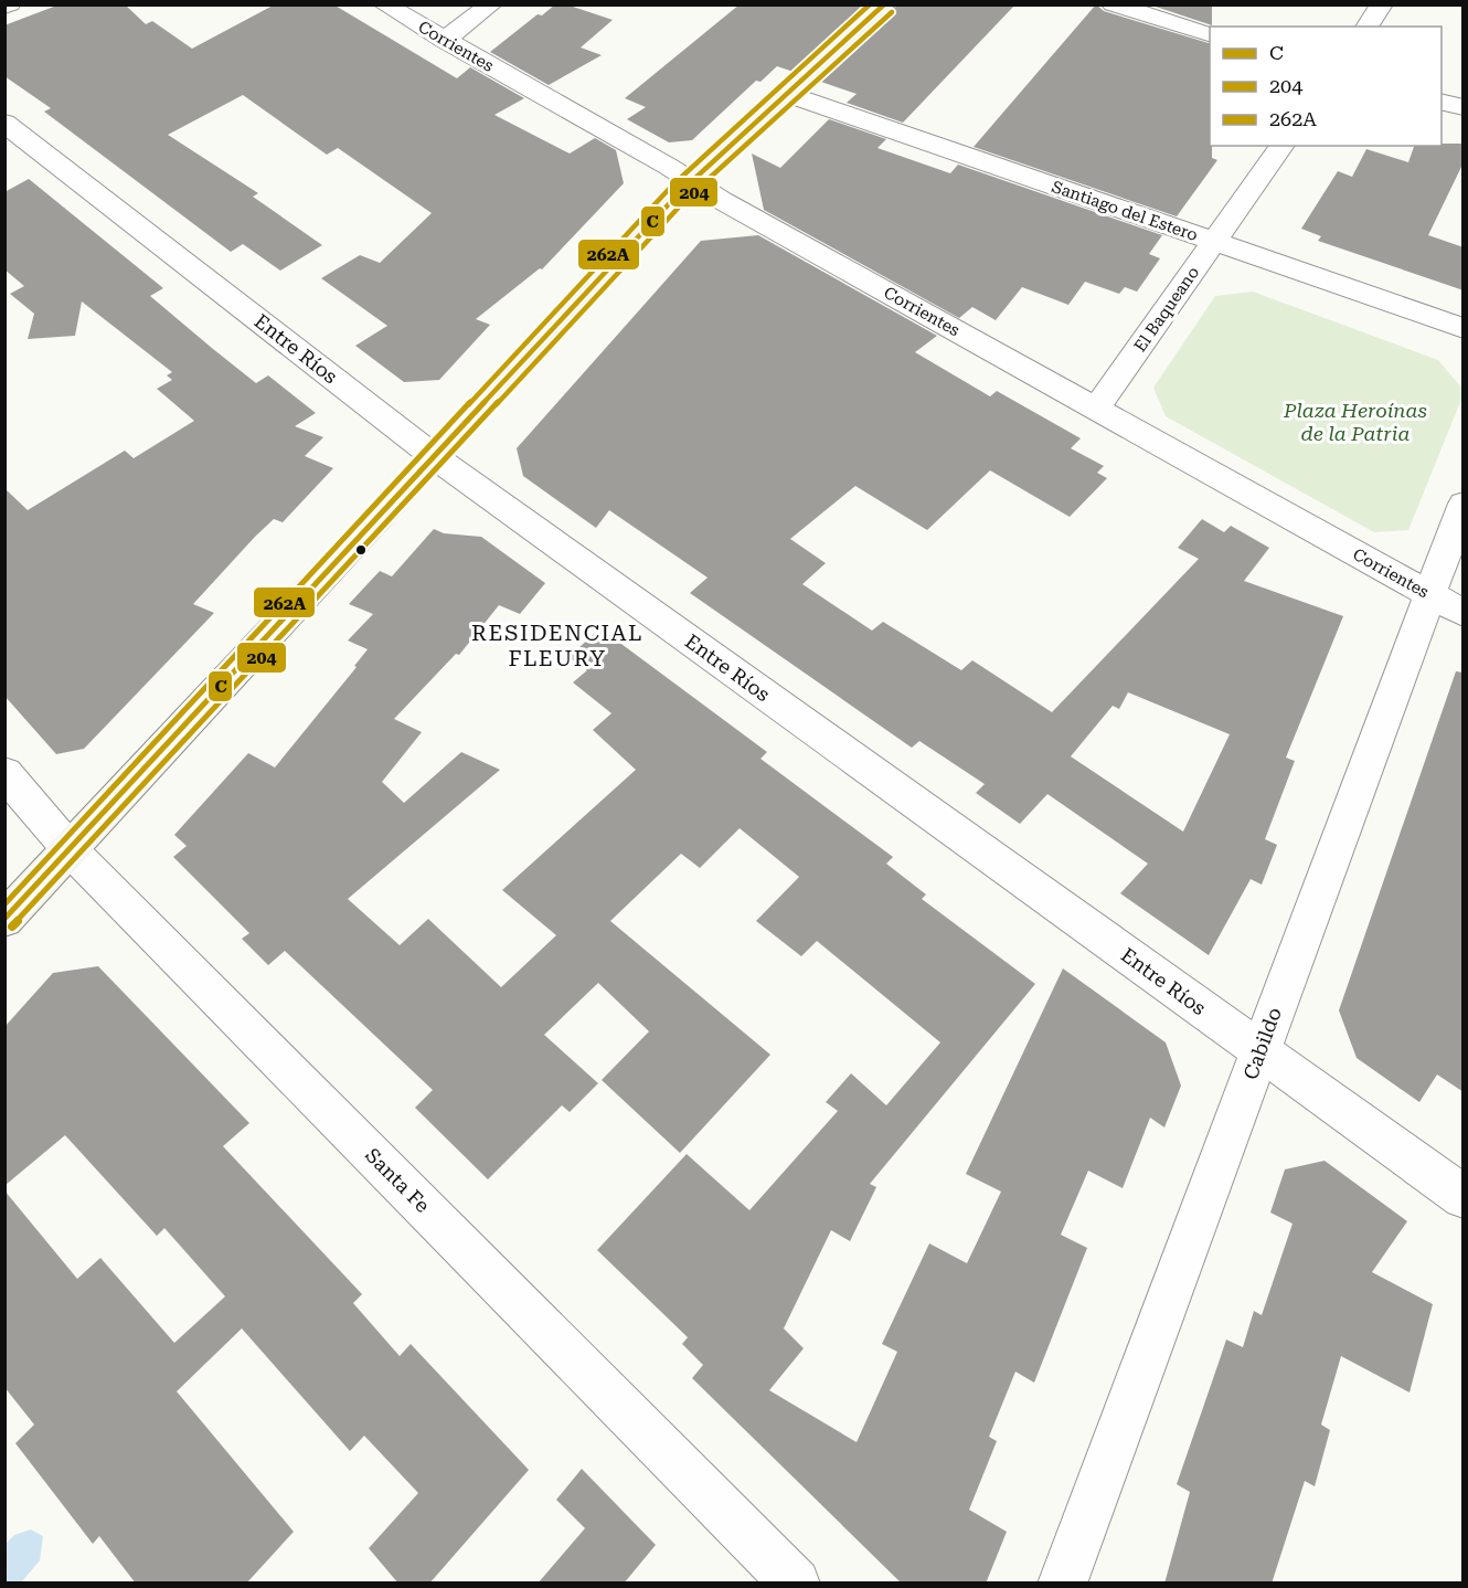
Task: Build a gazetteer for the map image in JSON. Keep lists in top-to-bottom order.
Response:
{
  "streets": {
    "street": [
      "Corrientes",
      "Santiago del Estero",
      "El Baqueano",
      "Entre Ríos",
      "Cabildo",
      "Santa Fe"
    ]
  },
  "crossings": [
    ["Corrientes", "El Baqueano"],
    ["Corrientes", "Cabildo"],
    ["Santiago del Estero", "El Baqueano"],
    ["Entre Ríos", "Cabildo"]
  ],
  "districts": ["RESIDENCIAL FLEURY"],
  "parks": ["Plaza Heroínas de la Patria"],
  "lines": ["transit line C", "transit line 262A", "transit line 204"],
  "legend": ["C", "204", "262A"]
}
